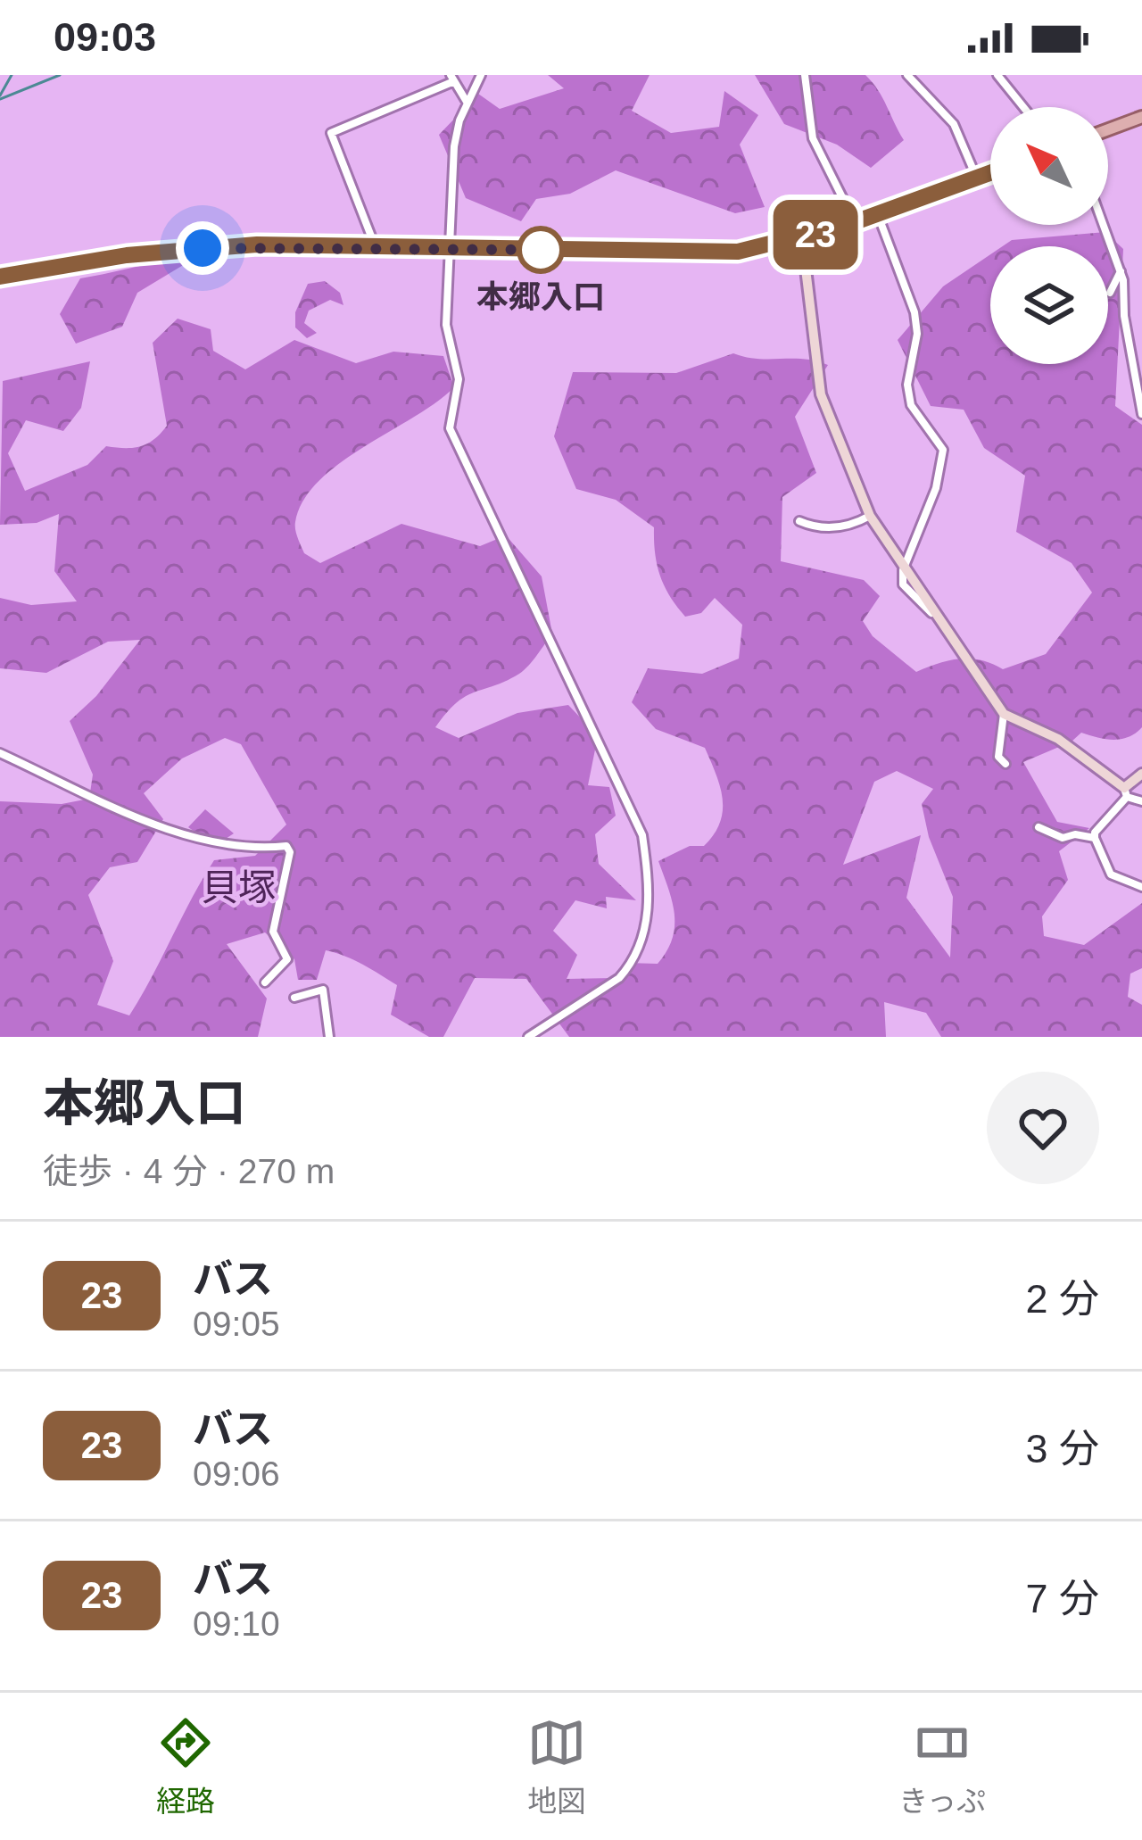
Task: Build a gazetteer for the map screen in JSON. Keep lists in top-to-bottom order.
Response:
{
  "districts": ["貝塚"],
  "places": ["本郷入口"],
  "lines": ["bus line 23"],
  "north": "top left",
  "page": {
    "status": "09:03",
    "on_map": "23",
    "heading": ["本郷入口", "徒歩 · 4 分 · 270 m"],
    "list": [
      {
        "mark": "23",
        "name": "バス",
        "note": "09:05",
        "value": "2 分"
      },
      {
        "mark": "23",
        "name": "バス",
        "note": "09:06",
        "value": "3 分"
      },
      {
        "mark": "23",
        "name": "バス",
        "note": "09:10",
        "value": "7 分"
      }
    ],
    "tabs": ["経路", "地図", "きっぷ"]
  }
}
